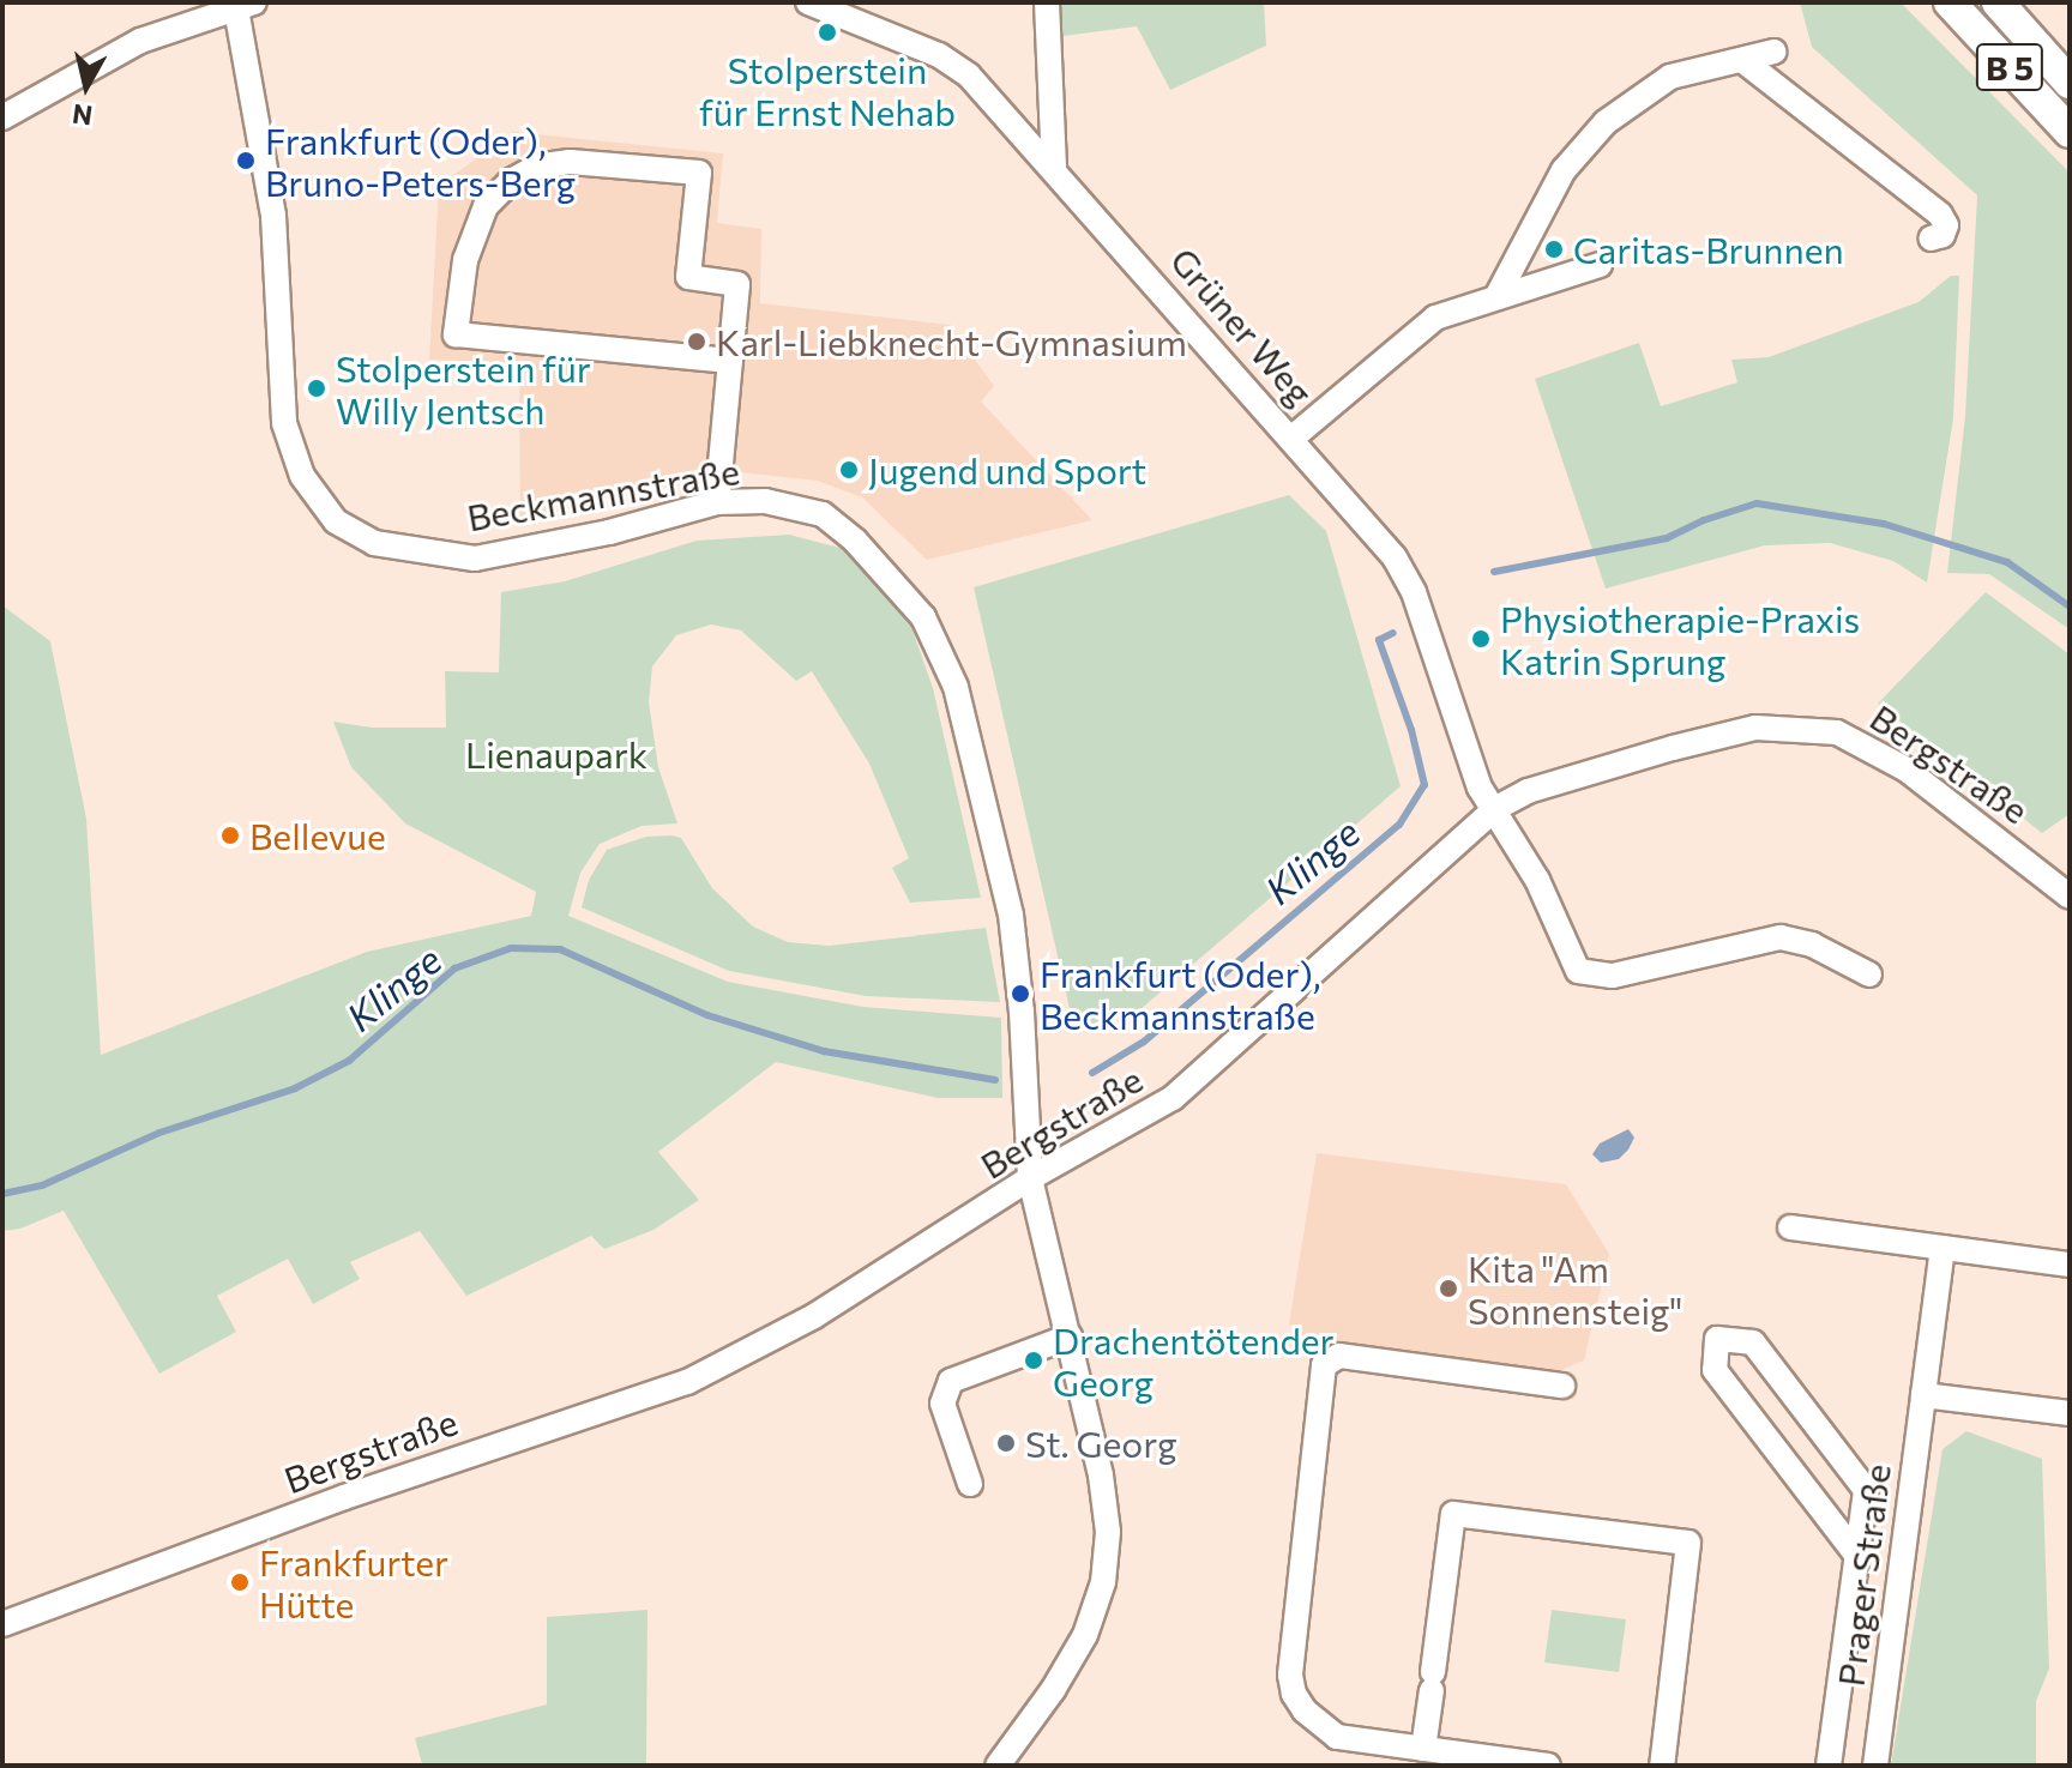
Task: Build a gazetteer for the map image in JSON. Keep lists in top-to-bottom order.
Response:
{
  "streets": {
    "main road": ["B 5"],
    "street": [
      "Grüner Weg",
      "Beckmannstraße",
      "Bergstraße",
      "Prager Straße"
    ]
  },
  "crossings": [
    ["Grüner Weg", "Bergstraße"],
    ["Beckmannstraße", "Bergstraße"]
  ],
  "water": ["Klinge"],
  "parks": ["Lienaupark"],
  "places": [
    "Stolperstein für Ernst Nehab",
    "Frankfurt (Oder), Bruno-Peters-Berg",
    "Caritas-Brunnen",
    "Karl-Liebknecht-Gymnasium",
    "Stolperstein für Willy Jentsch",
    "Jugend und Sport",
    "Physiotherapie-Praxis Katrin Sprung",
    "Bellevue",
    "Frankfurt (Oder), Beckmannstraße",
    "Kita \"Am Sonnensteig\"",
    "Drachentötender Georg",
    "St. Georg",
    "Frankfurter Hütte"
  ],
  "north": "bottom"
}
